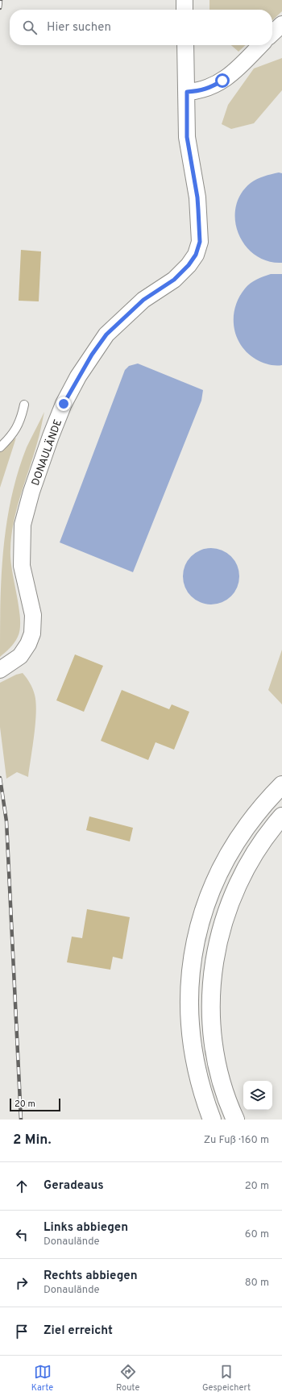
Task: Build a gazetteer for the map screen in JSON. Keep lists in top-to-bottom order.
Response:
{
  "streets": {
    "street": ["DONAULÄNDE"]
  },
  "scale_bar": "20 m",
  "page": {
    "search": "Hier suchen",
    "scale": "20 m",
    "heading": ["2 Min.", "Zu Fuß · 160 m"],
    "list": [
      ["Geradeaus", "20 m"],
      ["Links abbiegen", "Donaulände", "60 m"],
      ["Rechts abbiegen", "Donaulände", "80 m"],
      "Ziel erreicht"
    ],
    "nav": ["Karte", "Route", "Gespeichert"]
  }
}
